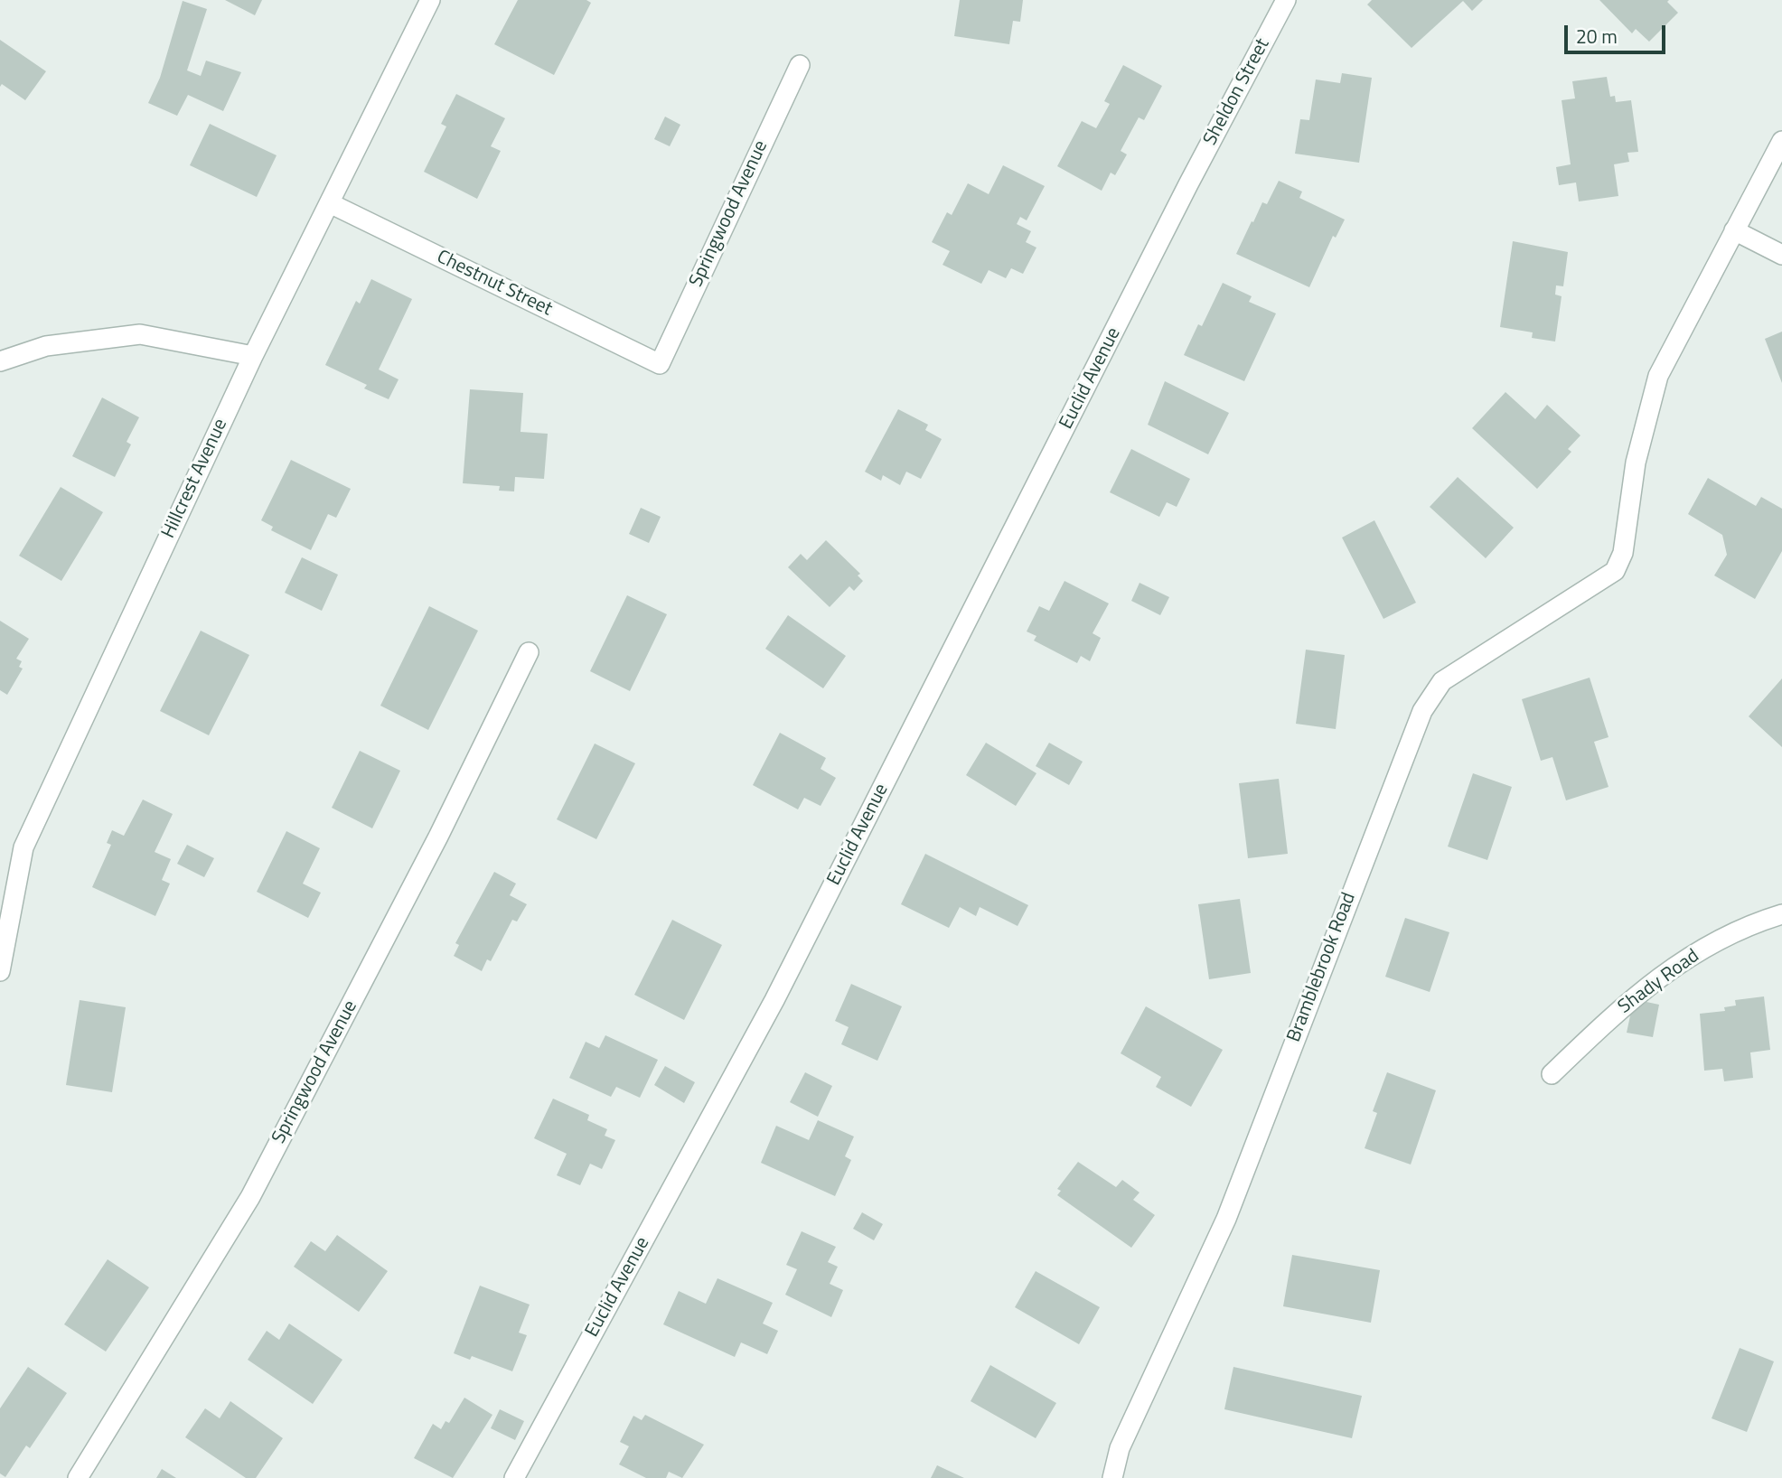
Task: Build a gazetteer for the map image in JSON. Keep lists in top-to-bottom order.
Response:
{
  "streets": {
    "street": [
      "Sheldon Street",
      "Springwood Avenue",
      "Chestnut Street",
      "Euclid Avenue",
      "Hillcrest Avenue",
      "Bramblebrook Road",
      "Shady Road"
    ]
  },
  "crossings": [
    ["Sheldon Street", "Euclid Avenue"],
    ["Springwood Avenue", "Chestnut Street"],
    ["Chestnut Street", "Hillcrest Avenue"]
  ],
  "scale_bar": "20 m"
}
